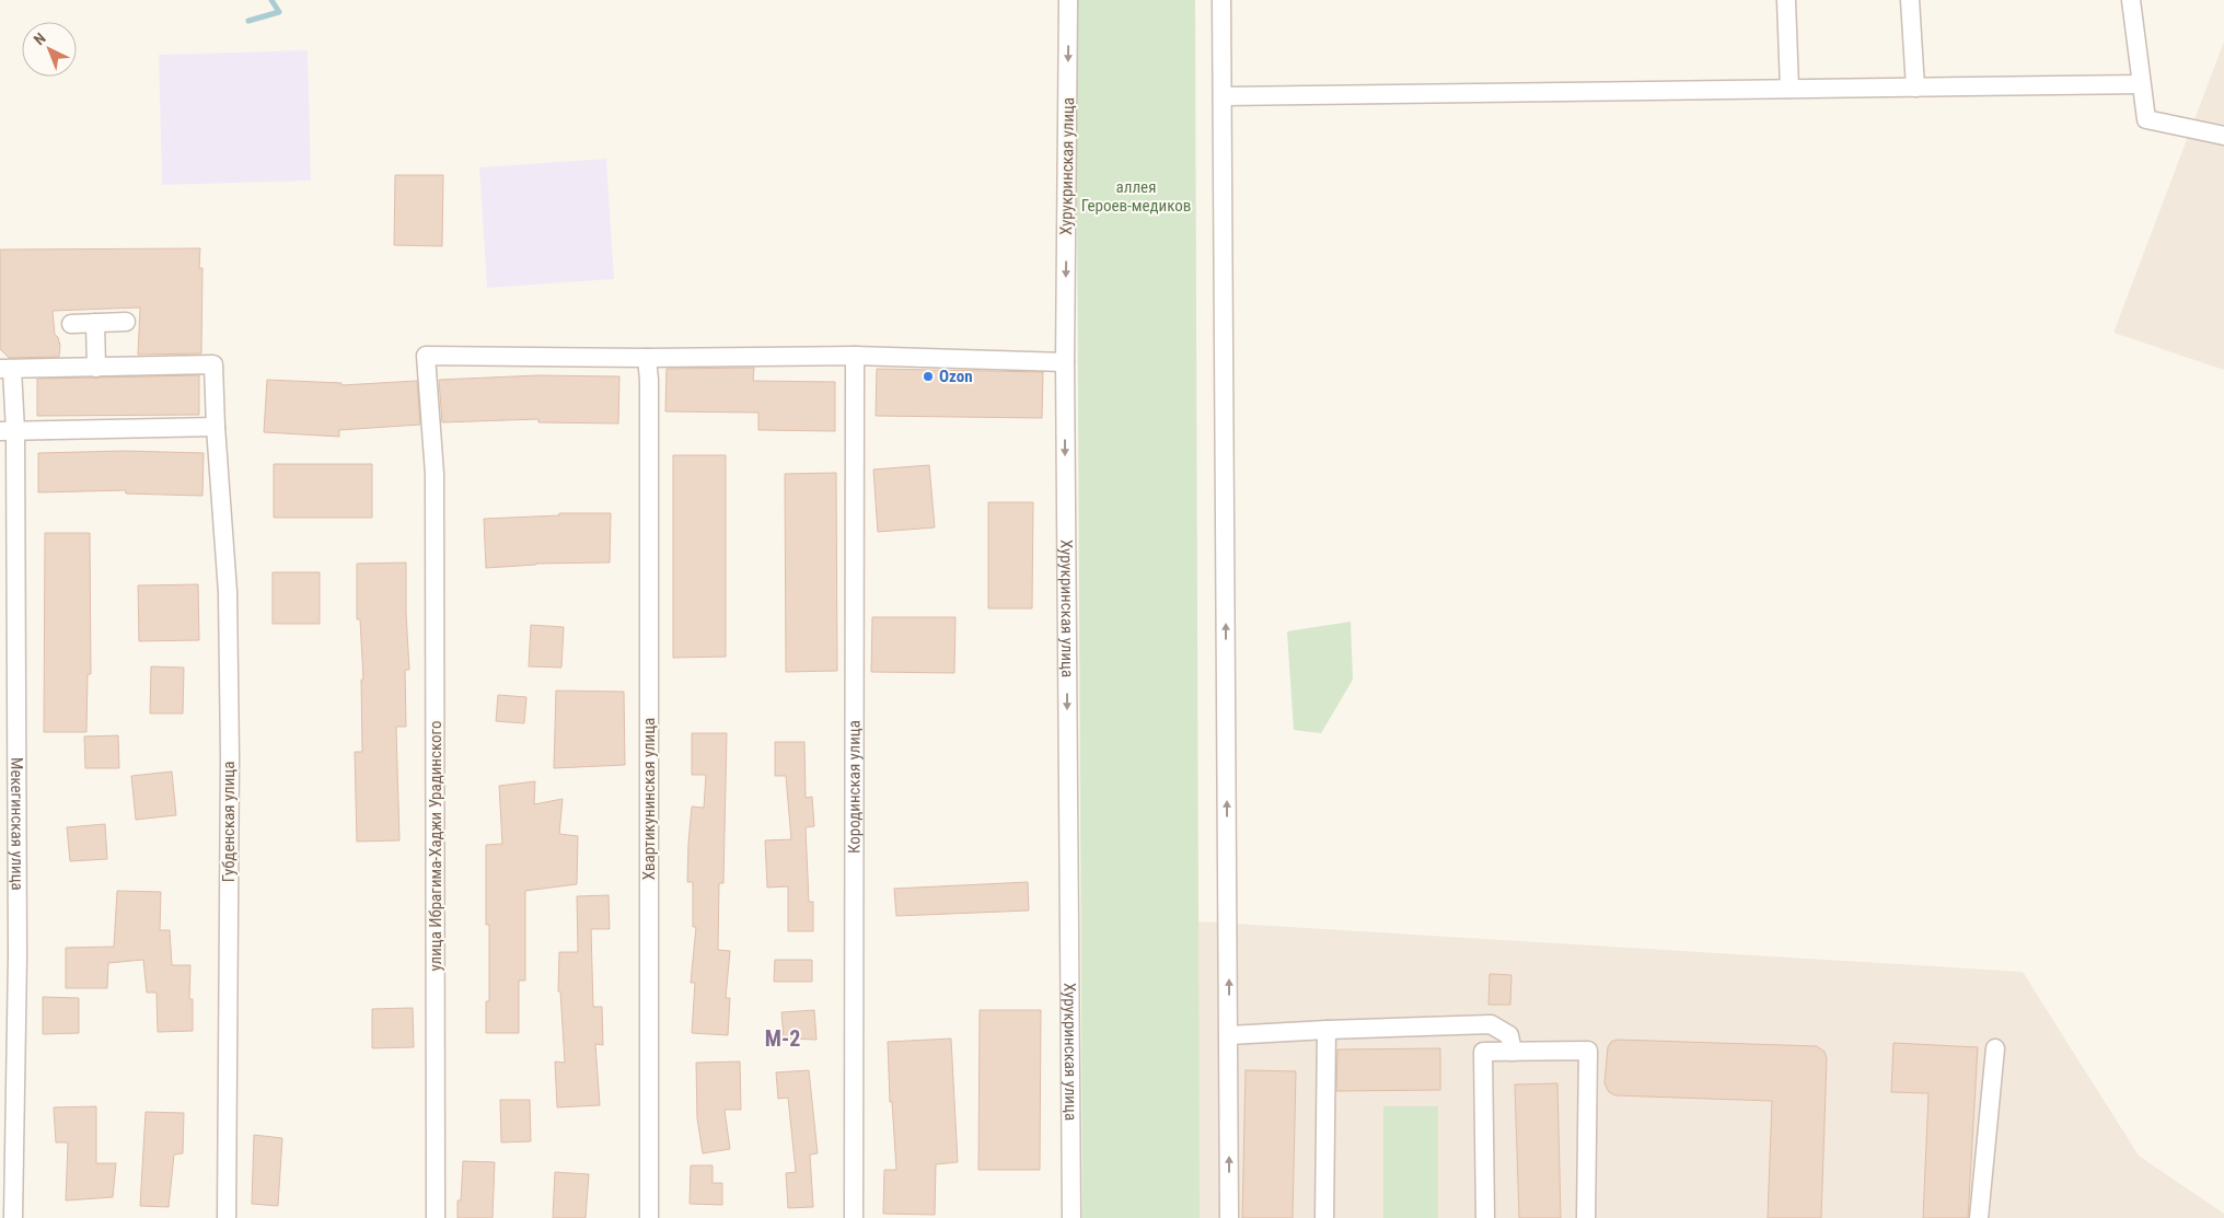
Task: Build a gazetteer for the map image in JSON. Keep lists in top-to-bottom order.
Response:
{
  "streets": {
    "street": [
      "Хурукринская улица",
      "Кородинская улица",
      "Хвартикунинская улица",
      "Губденская улица",
      "Мекегинская улица",
      "улица Ибрагима-Хаджи Урадинского"
    ]
  },
  "crossings": [
    ["Хвартикунинская улица", "улица Ибрагима-Хаджи Урадинского"]
  ],
  "districts": ["М-2"],
  "parks": ["аллея Героев-медиков"],
  "places": ["Ozon"],
  "north": "top left"
}
